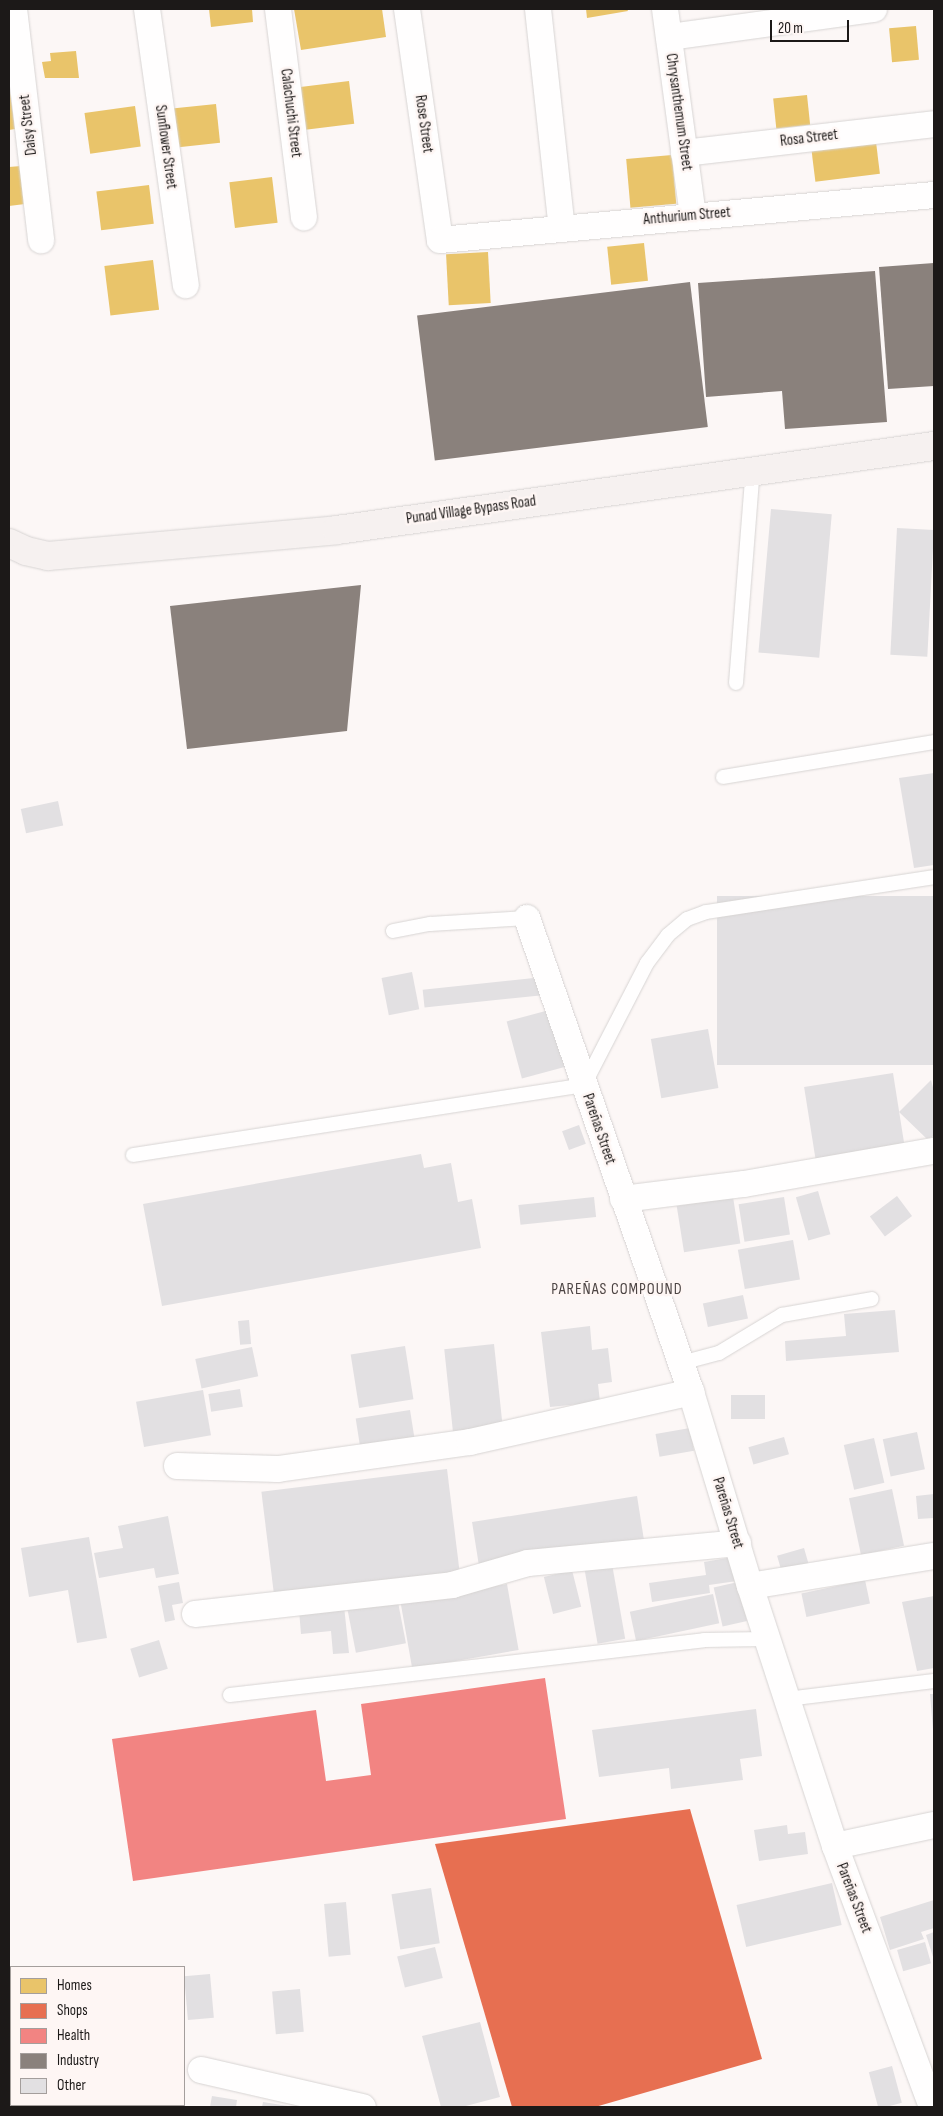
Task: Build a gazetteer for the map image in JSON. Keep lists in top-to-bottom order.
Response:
{
  "streets": {
    "main road": ["Punad Village Bypass Road"],
    "street": [
      "Chrysanthemum Street",
      "Calachuchi Street",
      "Rose Street",
      "Daisy Street",
      "Rosa Street",
      "Sunflower Street",
      "Anthurium Street",
      "Pareñas Street"
    ]
  },
  "crossings": [
    ["Chrysanthemum Street", "Rosa Street"],
    ["Chrysanthemum Street", "Anthurium Street"],
    ["Rose Street", "Anthurium Street"]
  ],
  "districts": ["PAREÑAS COMPOUND"],
  "legend": [
    "Homes",
    "Shops",
    "Health",
    "Industry",
    "Other"
  ],
  "scale_bar": "20 m"
}
